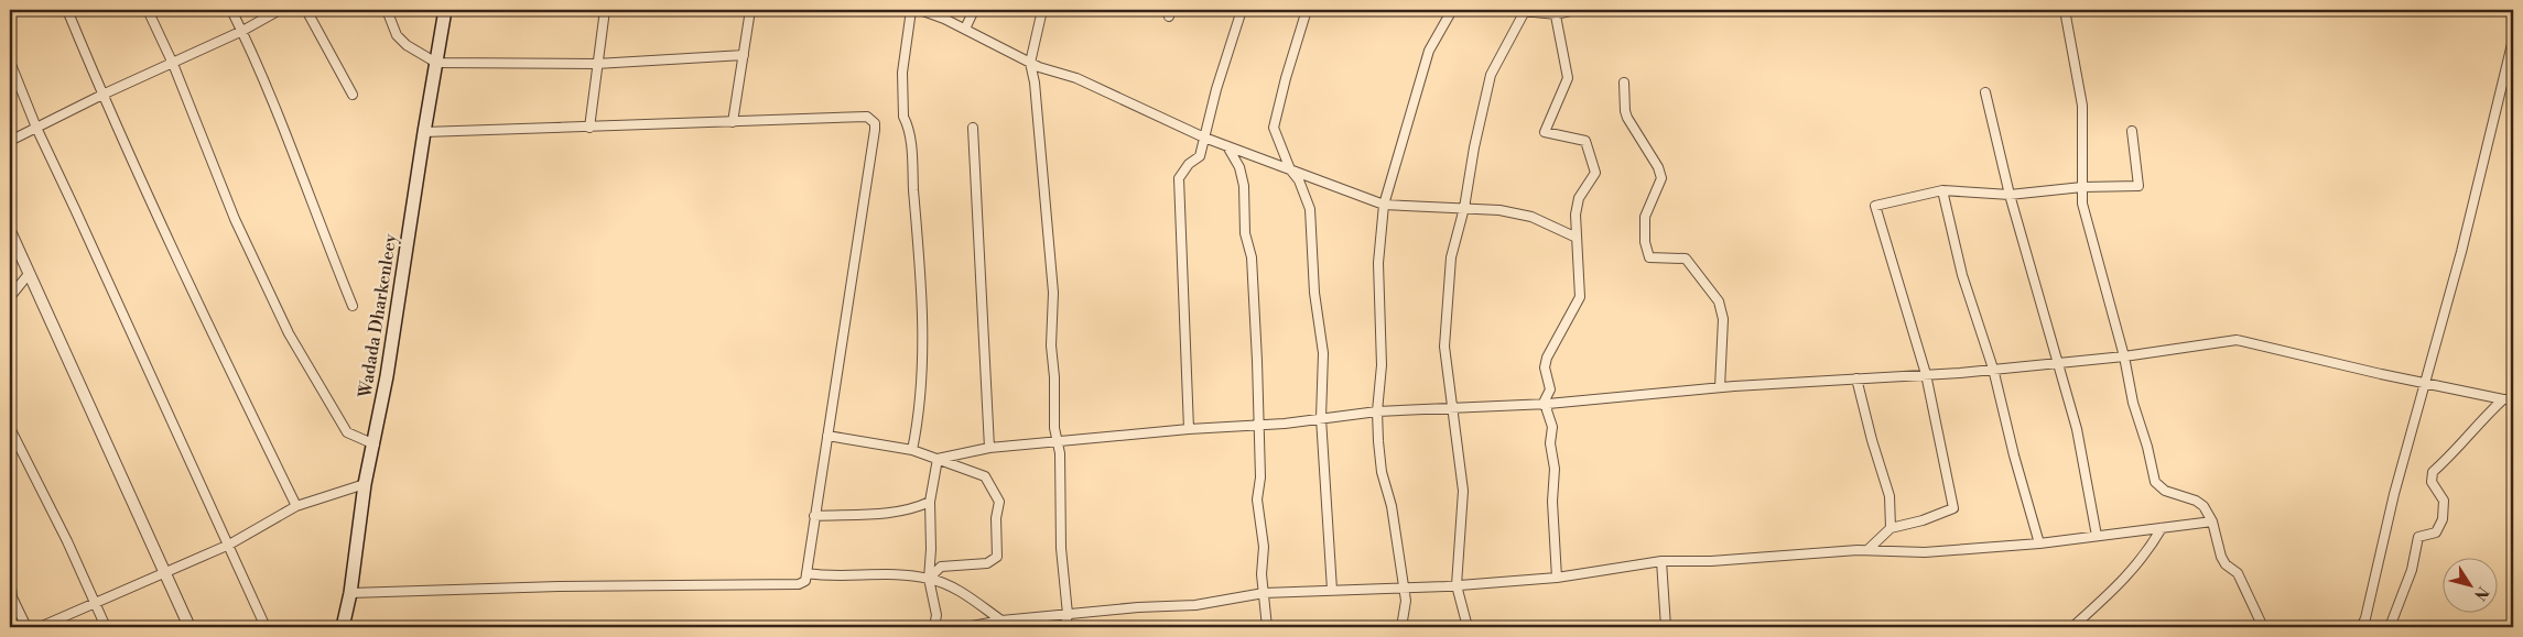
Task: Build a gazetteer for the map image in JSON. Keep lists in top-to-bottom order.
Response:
{
  "streets": {
    "main road": ["Wadada Dharkenleey"]
  },
  "north": "bottom right"
}
